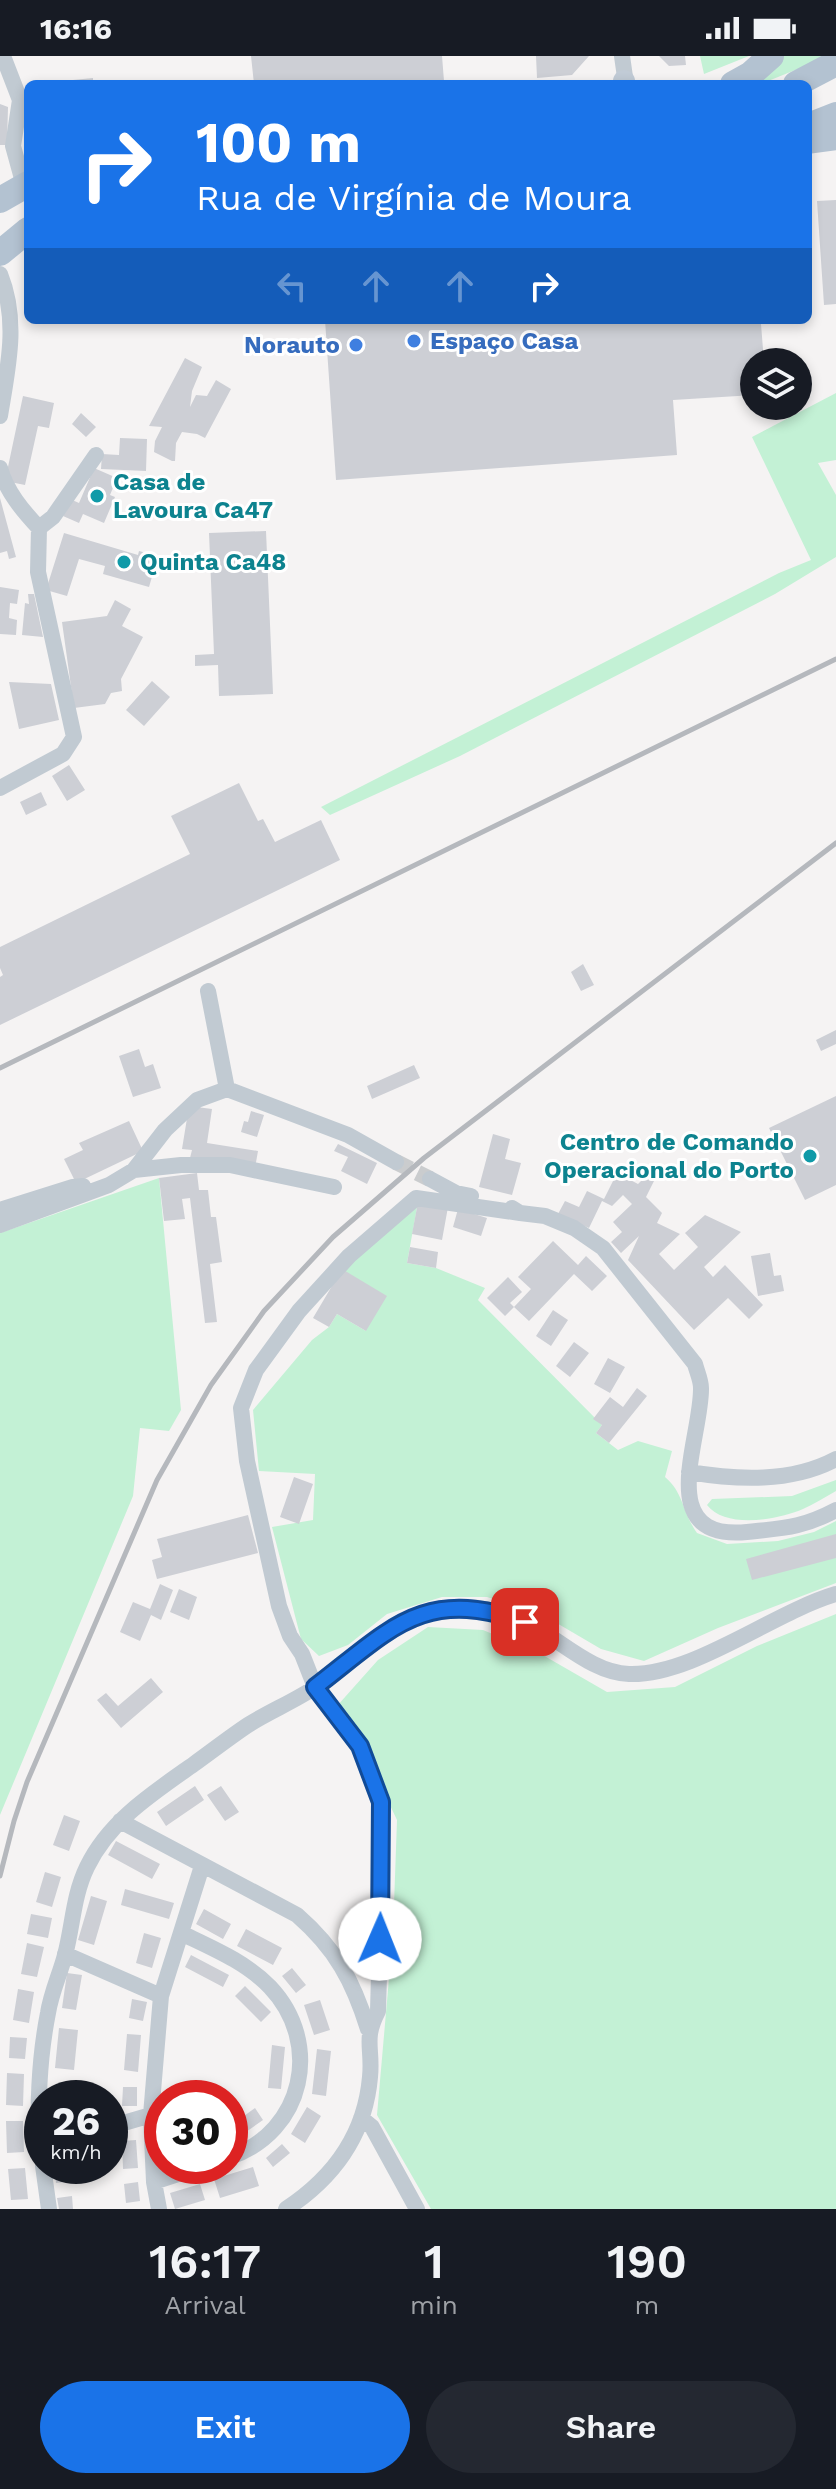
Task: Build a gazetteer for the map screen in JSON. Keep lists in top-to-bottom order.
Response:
{
  "places": [
    "Espaço Casa",
    "Norauto",
    "Casa de Lavoura Ca47",
    "Quinta Ca48",
    "Centro de Comando Operacional do Porto"
  ],
  "page": {
    "status": "16:16",
    "turn": ["100 m", "Rua de Virgínia de Moura"],
    "speed": "26 km/h",
    "limit": "30",
    "eta": [
      "16:17",
      "Arrival",
      "1",
      "min",
      "190",
      "m"
    ],
    "buttons": ["Exit", "Share"]
  }
}
